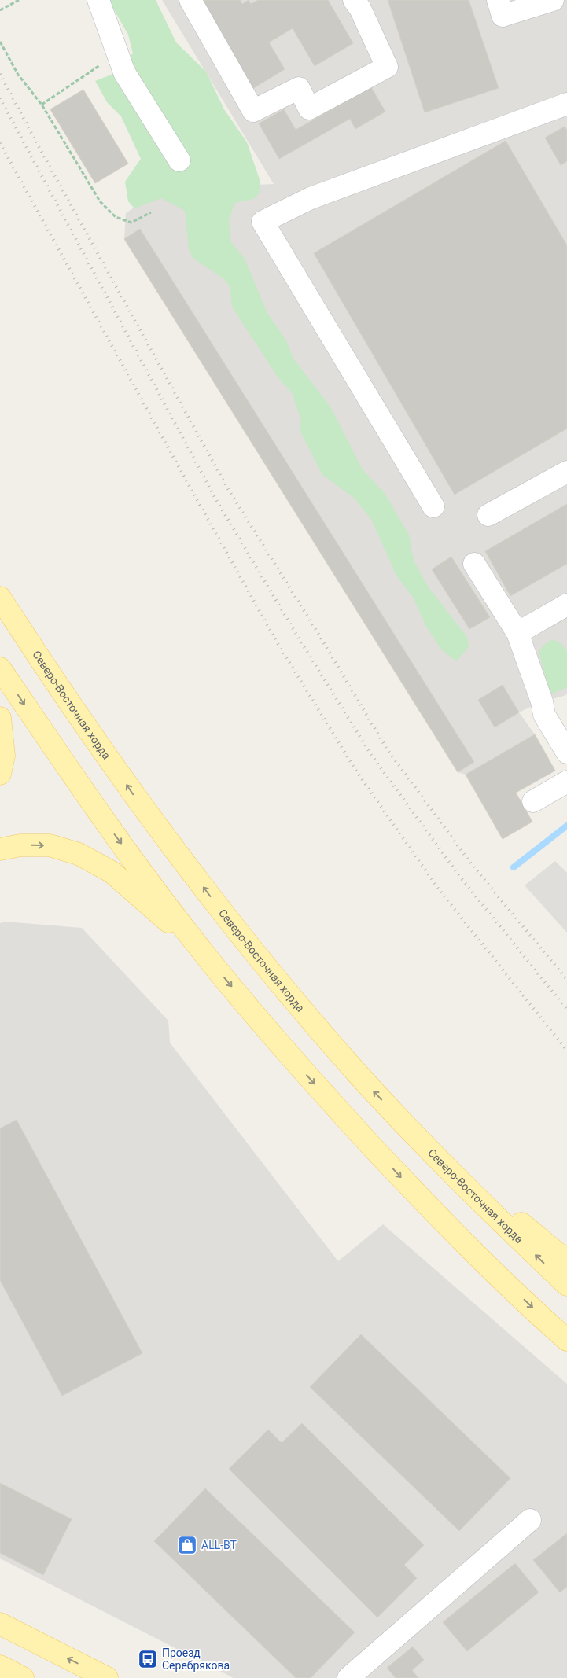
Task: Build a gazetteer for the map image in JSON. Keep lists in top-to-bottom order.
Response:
{
  "streets": {
    "main road": ["Северо-Восточная хорда"]
  },
  "places": {
    "shop": ["ALL-BT"],
    "bus stop": ["Проезд Серебрякова"]
  }
}
